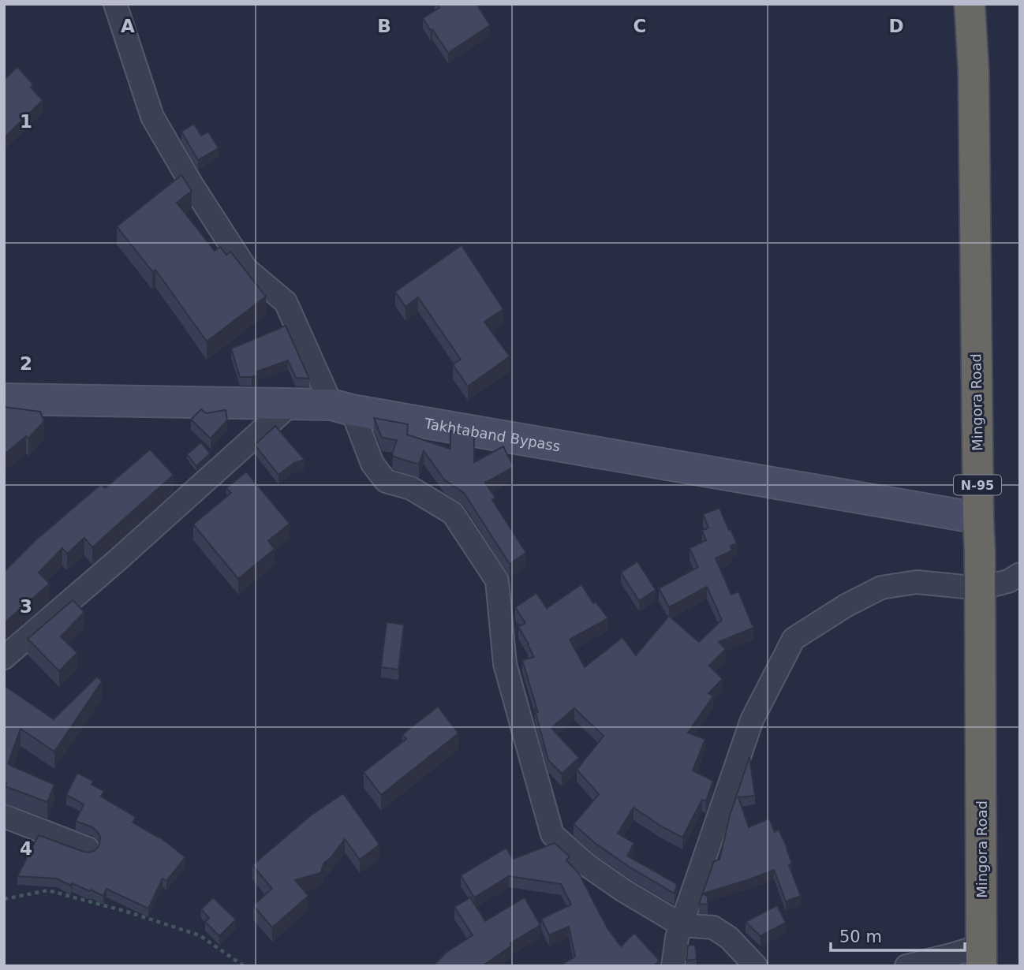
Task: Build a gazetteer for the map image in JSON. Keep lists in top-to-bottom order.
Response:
{
  "streets": {
    "highway": ["Mingora Road", "N-95"],
    "main road": ["Takhtaband Bypass"]
  },
  "crossings": [
    ["Mingora Road", "Takhtaband Bypass"]
  ],
  "scale_bar": "50 m",
  "grid": {
    "columns": [
      "A",
      "B",
      "C",
      "D"
    ],
    "rows": [
      "1",
      "2",
      "3",
      "4"
    ]
  }
}
